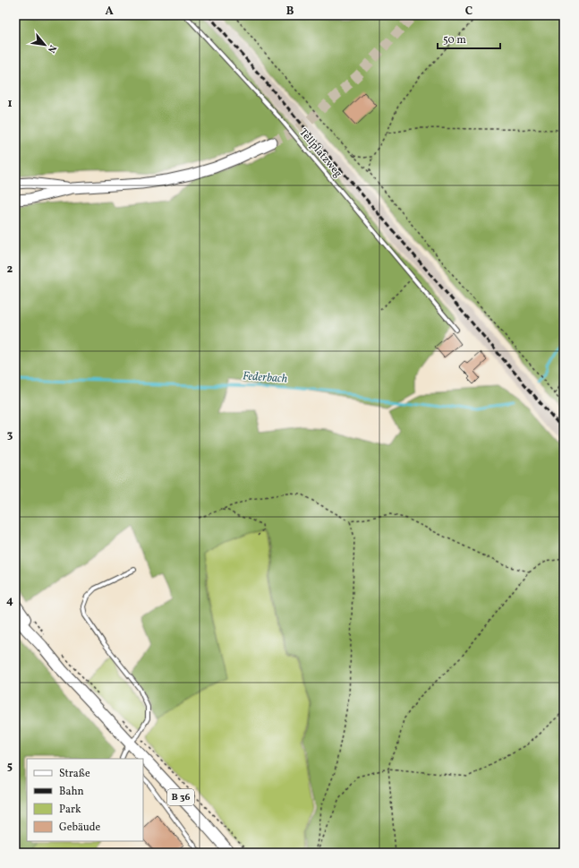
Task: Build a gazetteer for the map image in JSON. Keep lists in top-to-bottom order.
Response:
{
  "streets": {
    "main road": ["B 36"],
    "lane": ["Tellplatzweg"]
  },
  "water": ["Federbach"],
  "legend": [
    "Straße",
    "Bahn",
    "Park",
    "Gebäude"
  ],
  "scale_bar": "50 m",
  "north": "bottom right",
  "grid": {
    "columns": ["A", "B", "C"],
    "rows": [
      "1",
      "2",
      "3",
      "4",
      "5"
    ]
  }
}
